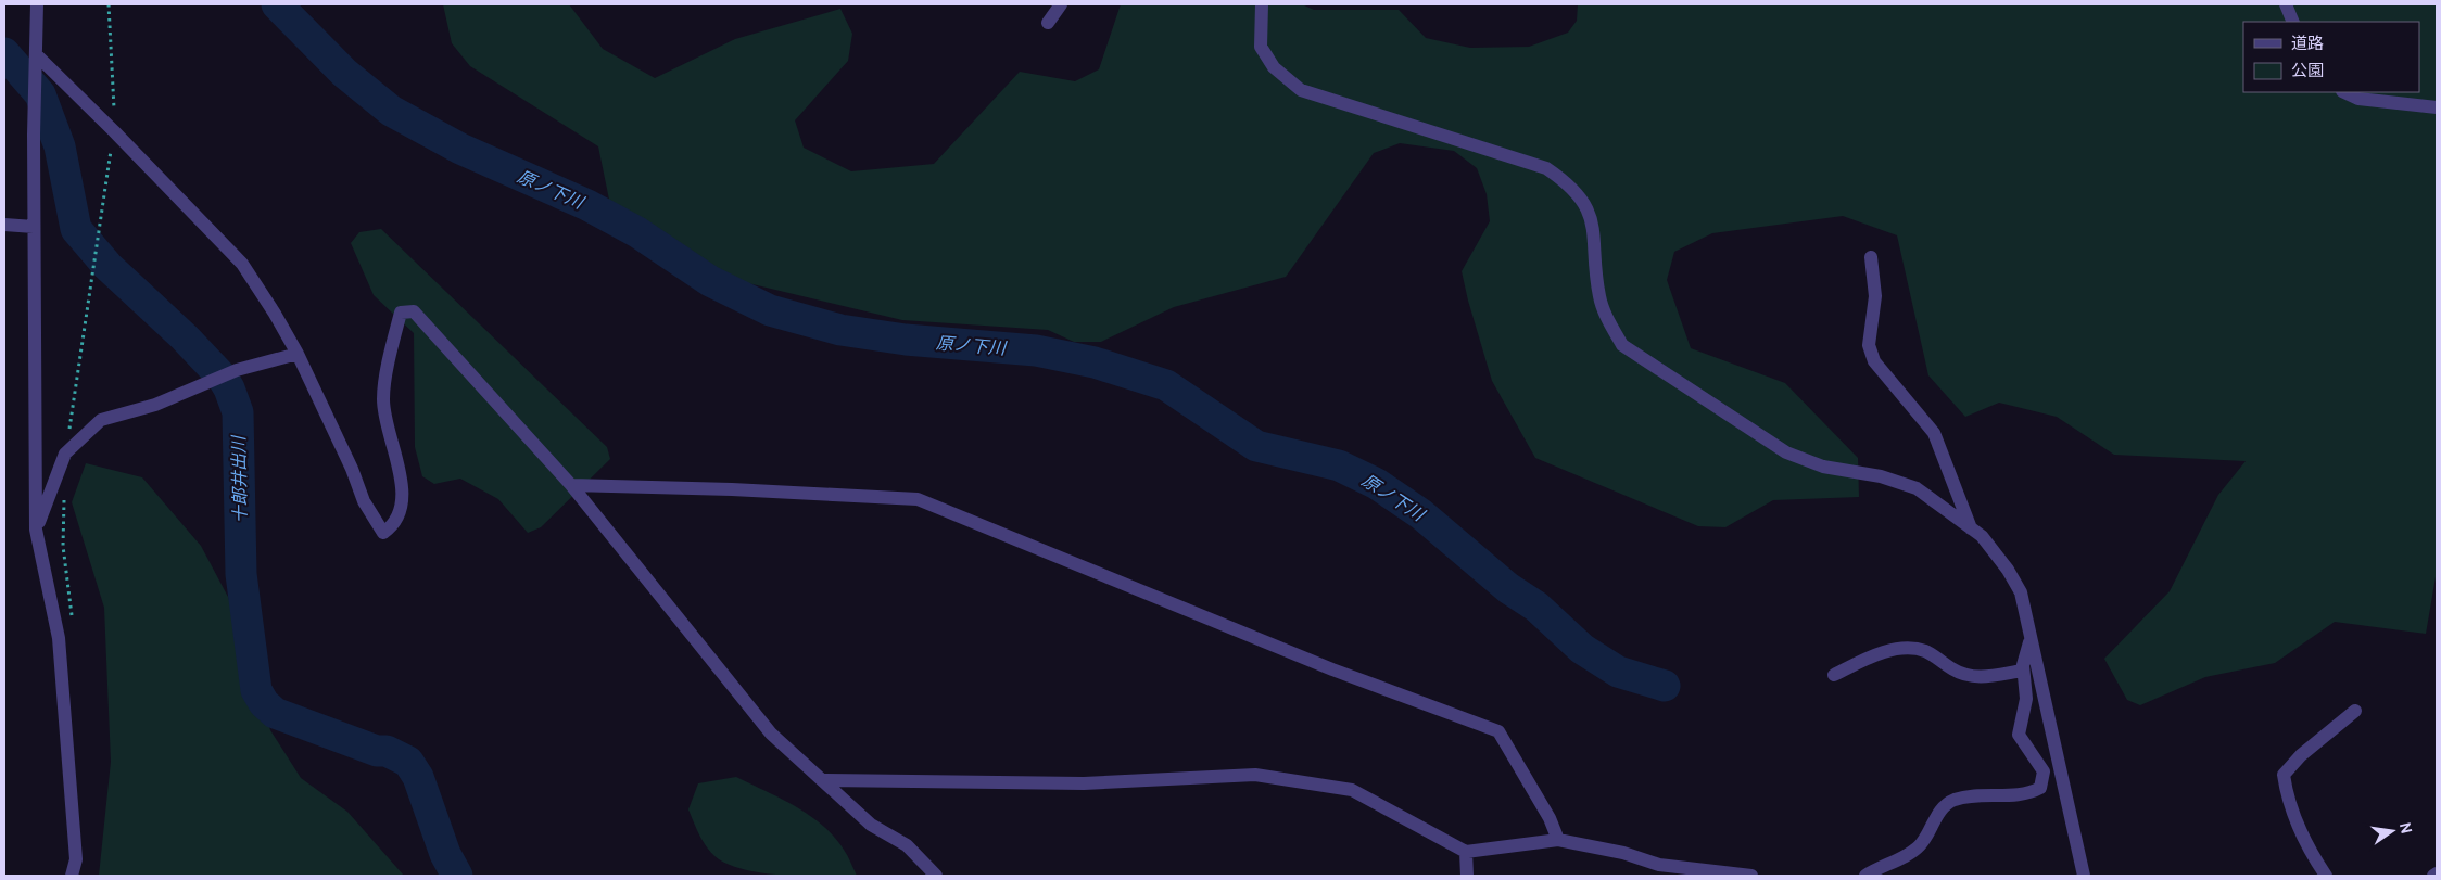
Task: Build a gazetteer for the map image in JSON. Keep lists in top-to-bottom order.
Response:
{
  "water": ["原ノ下川", "十郎井出川"],
  "legend": ["道路", "公園"],
  "north": "right"
}
